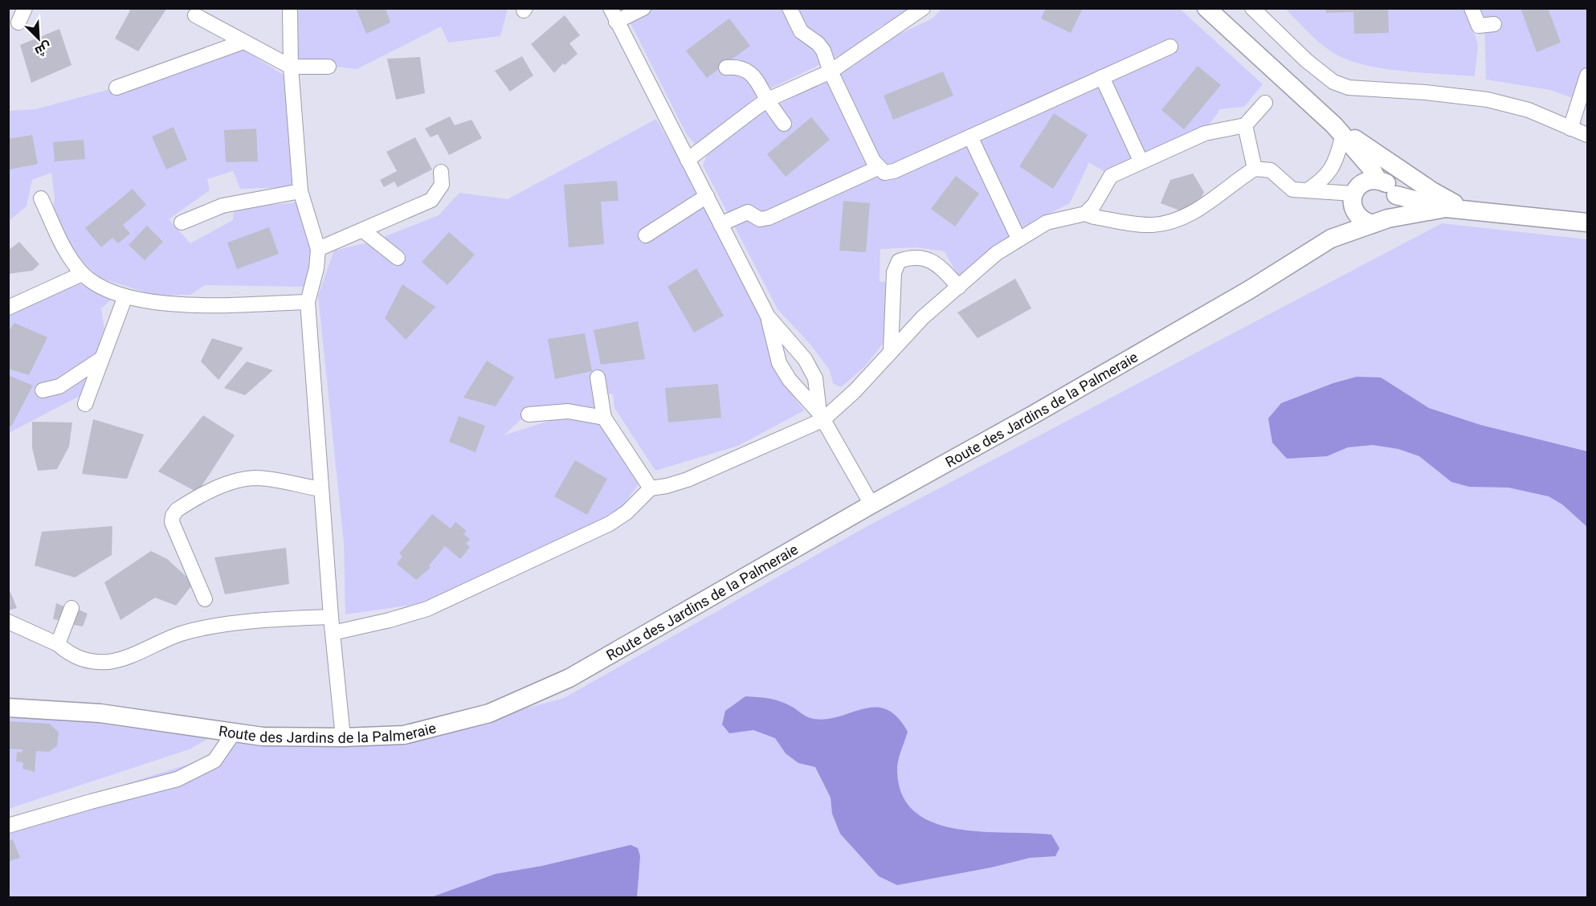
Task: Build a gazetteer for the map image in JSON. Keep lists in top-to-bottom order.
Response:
{
  "streets": {
    "street": ["Route des Jardins de la Palmeraie"]
  },
  "north": "bottom right"
}
